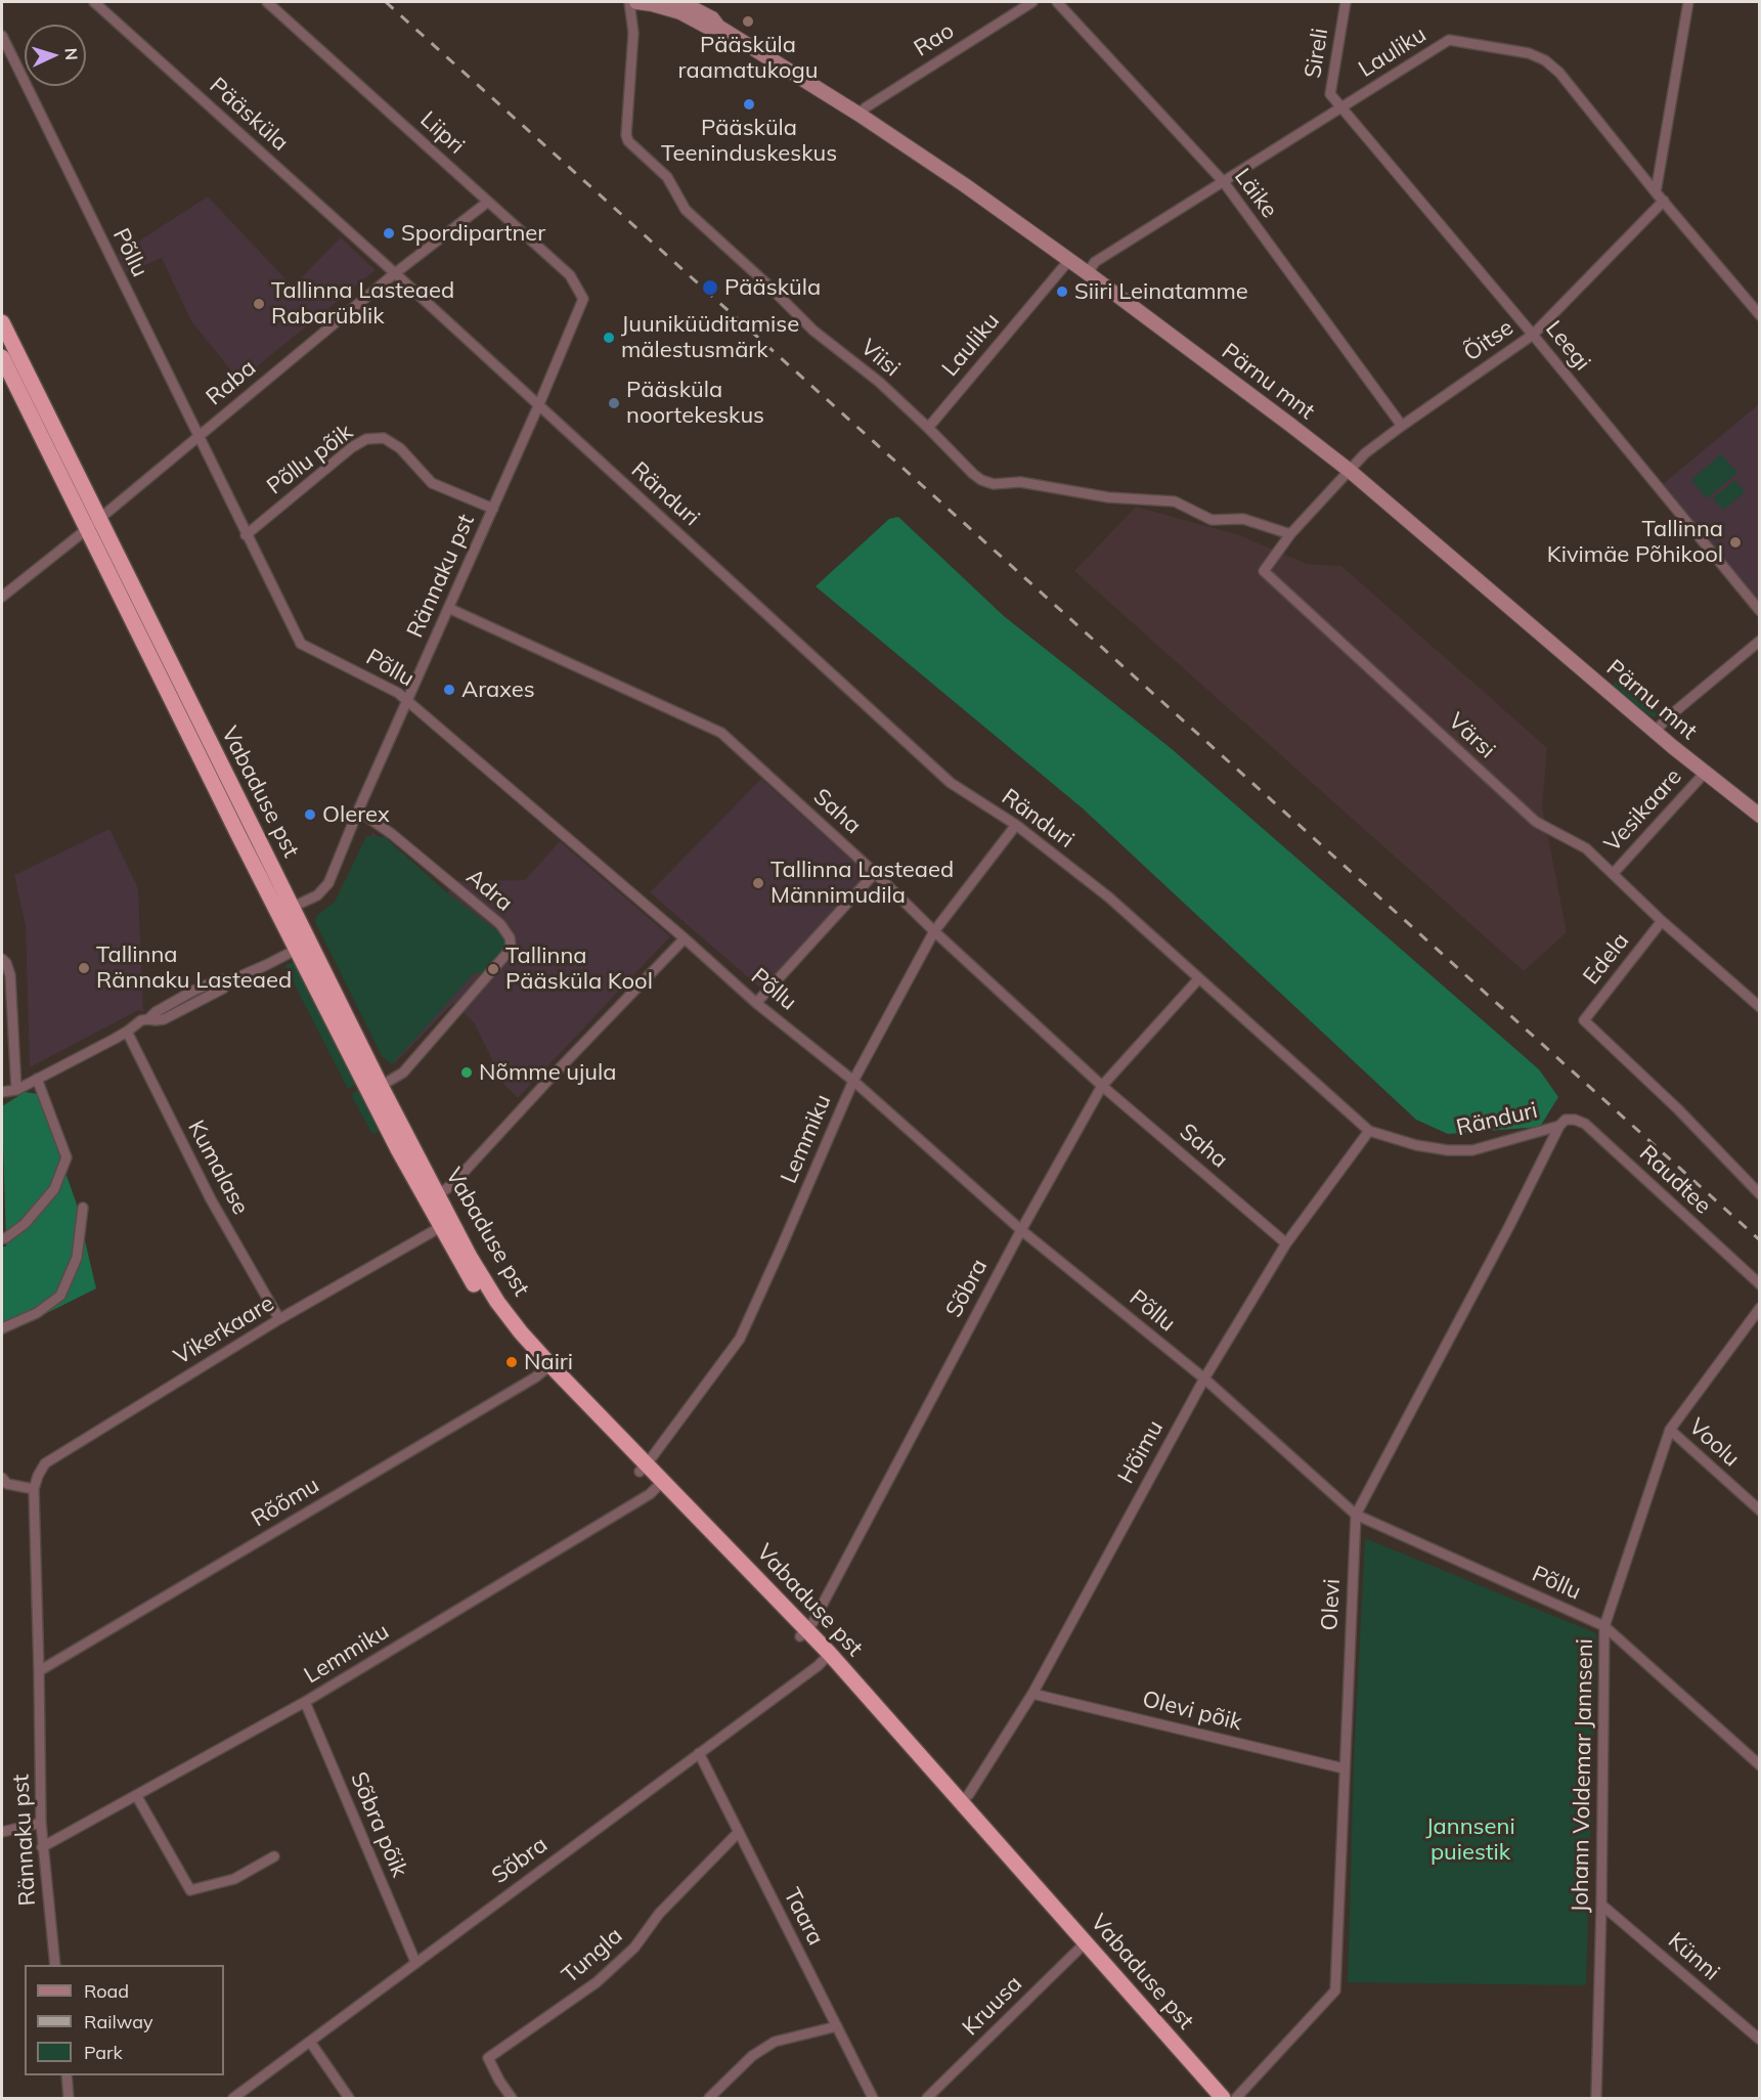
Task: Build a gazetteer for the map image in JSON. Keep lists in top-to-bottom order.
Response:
{
  "streets": {
    "highway": ["Vabaduse pst"],
    "main road": ["Pärnu mnt"],
    "street": [
      "Rao",
      "Lauliku",
      "Sireli",
      "Pääsküla",
      "Liipri",
      "Läike",
      "Põllu",
      "Õitse",
      "Leegi",
      "Viisi",
      "Raba",
      "Põllu põik",
      "Ränduri",
      "Rännaku pst",
      "Värsi",
      "Vesikaare",
      "Saha",
      "Adra",
      "Edela",
      "Lemmiku",
      "Kumalase",
      "Raudtee",
      "Sõbra",
      "Vikerkaare",
      "Voolu",
      "Hõimu",
      "Rõõmu",
      "Olevi",
      "Olevi põik",
      "Johann Voldemar Jannseni",
      "Sõbra põik",
      "Taara",
      "Tungla",
      "Künni",
      "Kruusa"
    ]
  },
  "crossings": [
    ["Rao", "Pärnu mnt"],
    ["Lauliku", "Sireli"],
    ["Lauliku", "Läike"],
    ["Lauliku", "Õitse"],
    ["Lauliku", "Leegi"],
    ["Lauliku", "Viisi"],
    ["Lauliku", "Pärnu mnt"],
    ["Sireli", "Leegi"],
    ["Pääsküla", "Raba"],
    ["Pääsküla", "Ränduri"],
    ["Pääsküla", "Rännaku pst"],
    ["Liipri", "Raba"],
    ["Liipri", "Rännaku pst"],
    ["Läike", "Õitse"],
    ["Põllu", "Raba"],
    ["Põllu", "Põllu põik"],
    ["Põllu", "Rännaku pst"],
    ["Põllu", "Lemmiku"],
    ["Põllu", "Sõbra"],
    ["Põllu", "Hõimu"],
    ["Põllu", "Olevi"],
    ["Põllu", "Johann Voldemar Jannseni"],
    ["Õitse", "Leegi"],
    ["Õitse", "Pärnu mnt"],
    ["Õitse", "Värsi"],
    ["Viisi", "Värsi"],
    ["Pärnu mnt", "Värsi"],
    ["Pärnu mnt", "Vesikaare"],
    ["Raba", "Vabaduse pst"],
    ["Põllu põik", "Rännaku pst"],
    ["Ränduri", "Rännaku pst"],
    ["Ränduri", "Lemmiku"],
    ["Ränduri", "Raudtee"],
    ["Ränduri", "Sõbra"],
    ["Ränduri", "Hõimu"],
    ["Ränduri", "Olevi"],
    ["Rännaku pst", "Vabaduse pst"],
    ["Rännaku pst", "Saha"],
    ["Rännaku pst", "Adra"],
    ["Rännaku pst", "Lemmiku"],
    ["Rännaku pst", "Vikerkaare"],
    ["Rännaku pst", "Rõõmu"],
    ["Värsi", "Vesikaare"],
    ["Värsi", "Edela"],
    ["Vabaduse pst", "Adra"],
    ["Vabaduse pst", "Lemmiku"],
    ["Vabaduse pst", "Sõbra"],
    ["Vabaduse pst", "Vikerkaare"],
    ["Vabaduse pst", "Hõimu"],
    ["Vabaduse pst", "Rõõmu"],
    ["Vabaduse pst", "Kruusa"],
    ["Saha", "Lemmiku"],
    ["Saha", "Sõbra"],
    ["Saha", "Hõimu"],
    ["Lemmiku", "Sõbra põik"],
    ["Kumalase", "Vikerkaare"],
    ["Raudtee", "Olevi"],
    ["Sõbra", "Sõbra põik"],
    ["Sõbra", "Taara"],
    ["Voolu", "Johann Voldemar Jannseni"],
    ["Hõimu", "Olevi põik"],
    ["Olevi", "Olevi põik"],
    ["Johann Voldemar Jannseni", "Künni"],
    ["Taara", "Tungla"]
  ],
  "parks": ["Jannseni puiestik"],
  "places": [
    "Pääsküla raamatukogu",
    "Pääsküla Teeninduskeskus",
    "Spordipartner",
    "Pääsküla",
    "Siiri Leinatamme",
    "Tallinna Lasteaed Rabarüblik",
    "Juuniküüditamise mälestusmärk",
    "Pääsküla noortekeskus",
    "Tallinna Kivimäe Põhikool",
    "Araxes",
    "Olerex",
    "Tallinna Lasteaed Männimudila",
    "Tallinna Rännaku Lasteaed",
    "Tallinna Pääsküla Kool",
    "Nõmme ujula",
    "Nairi"
  ],
  "legend": ["Road", "Railway", "Park"],
  "north": "right"
}
